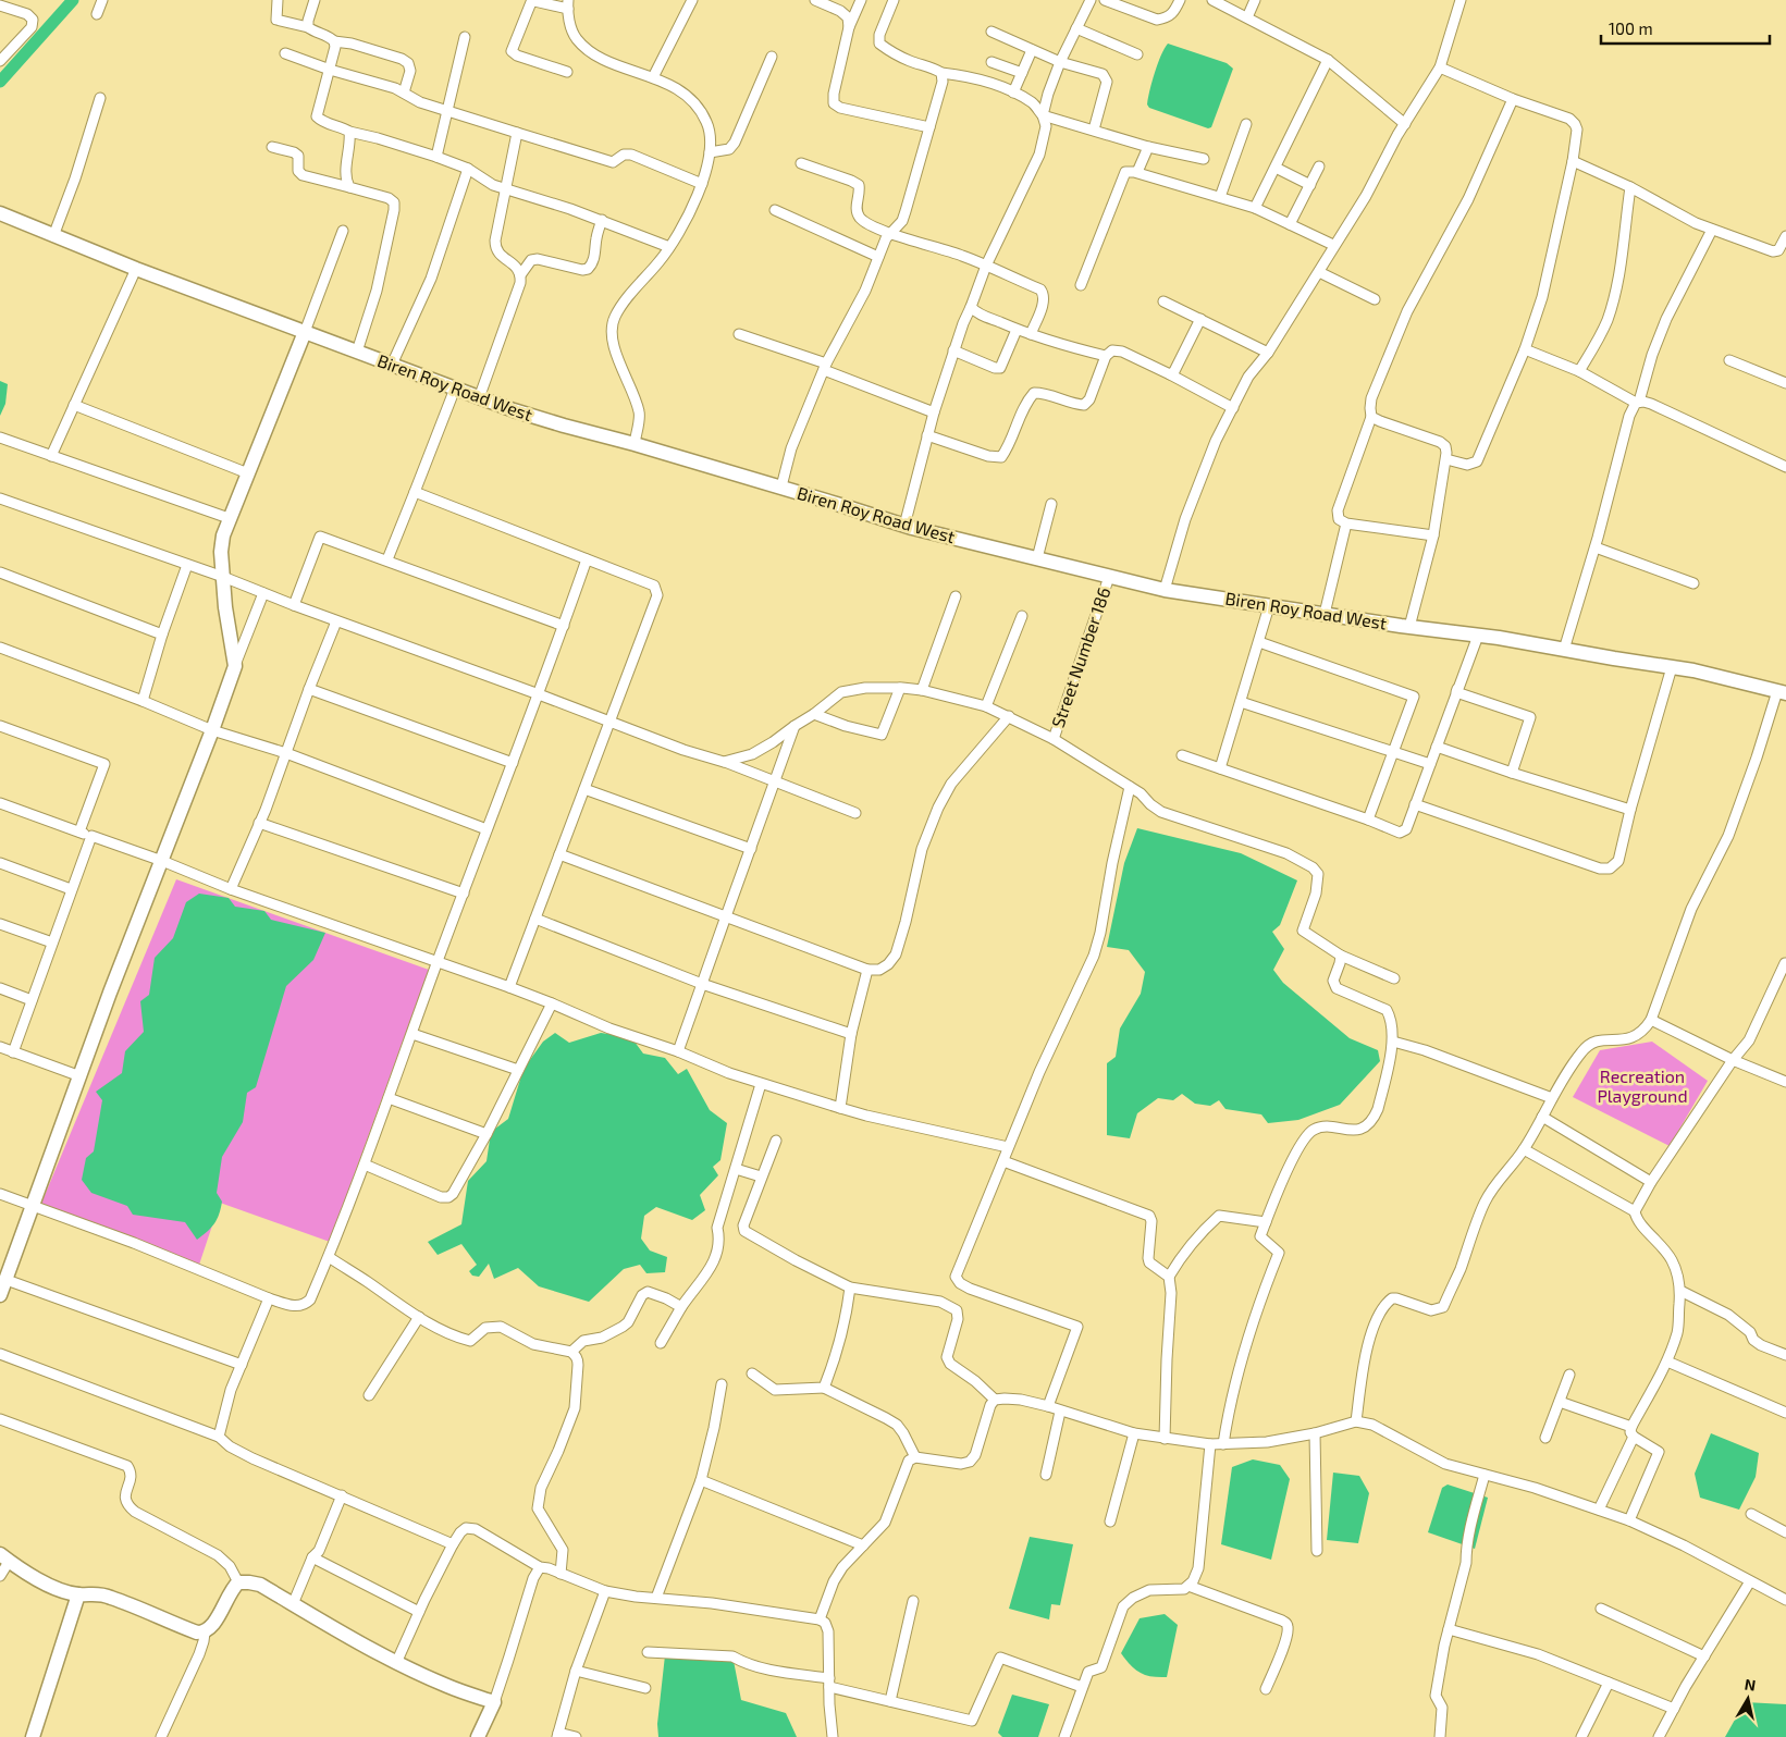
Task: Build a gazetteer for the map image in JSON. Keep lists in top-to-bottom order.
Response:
{
  "streets": {
    "main road": ["Biren Roy Road West"],
    "street": ["Street Number 186"]
  },
  "crossings": [
    ["Biren Roy Road West", "Street Number 186"]
  ],
  "parks": ["Recreation Playground"],
  "scale_bar": "100 m",
  "north": "top"
}
